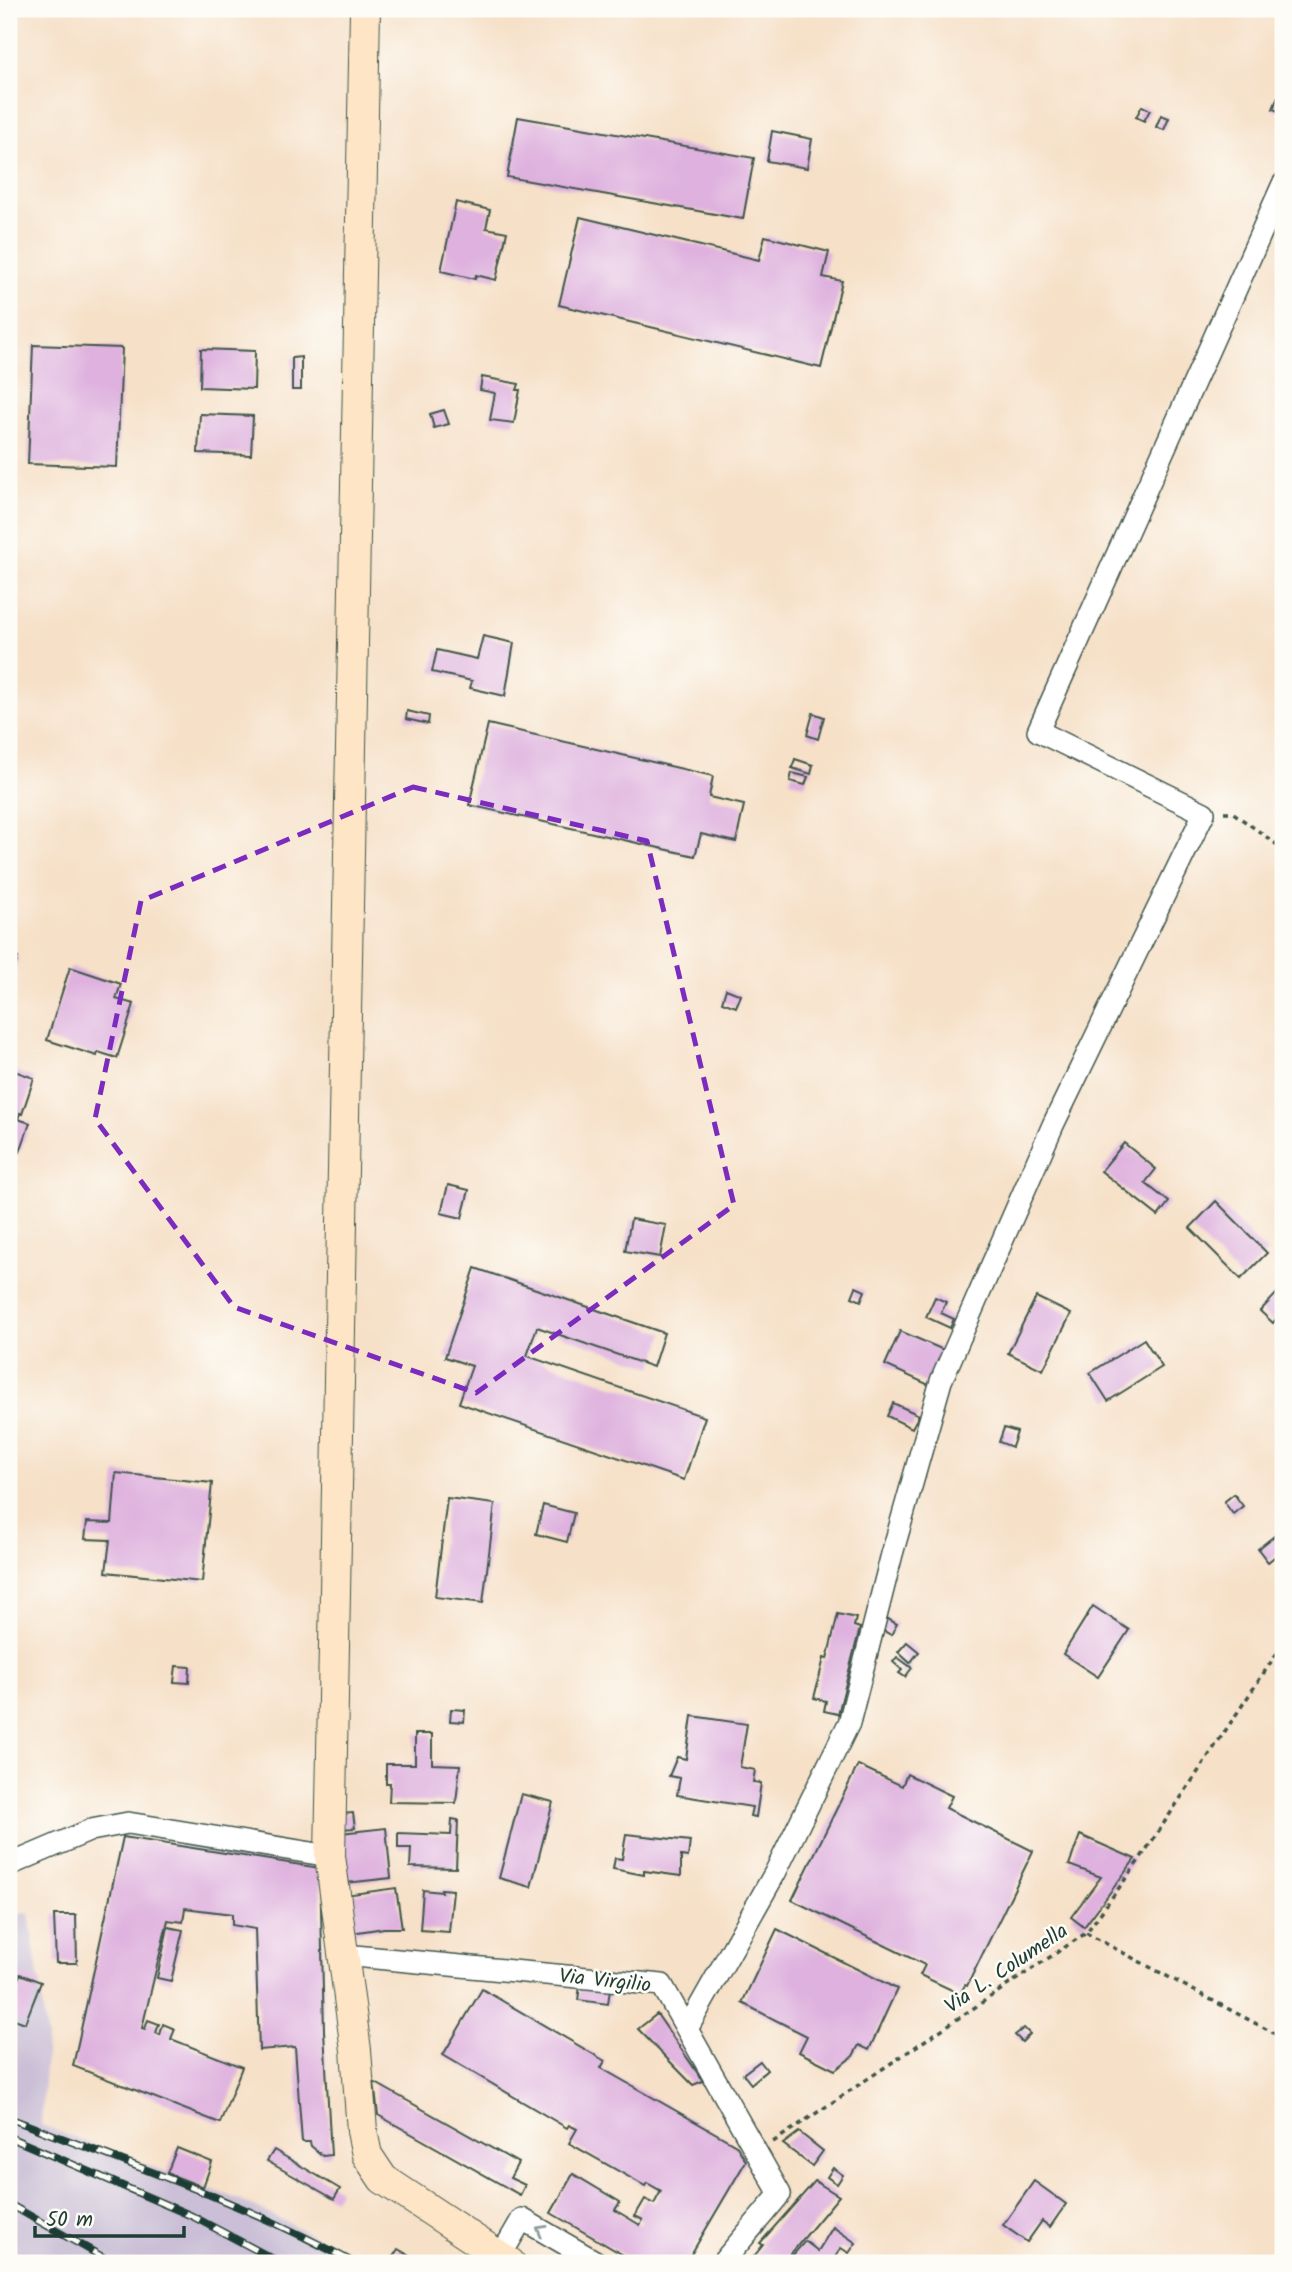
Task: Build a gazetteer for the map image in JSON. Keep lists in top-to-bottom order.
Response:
{
  "streets": {
    "street": ["Via Virgilio"],
    "path": ["Via L. Columella"]
  },
  "crossings": [
    ["Via L. Columella", "Via Virgilio"]
  ],
  "scale_bar": "50 m"
}
